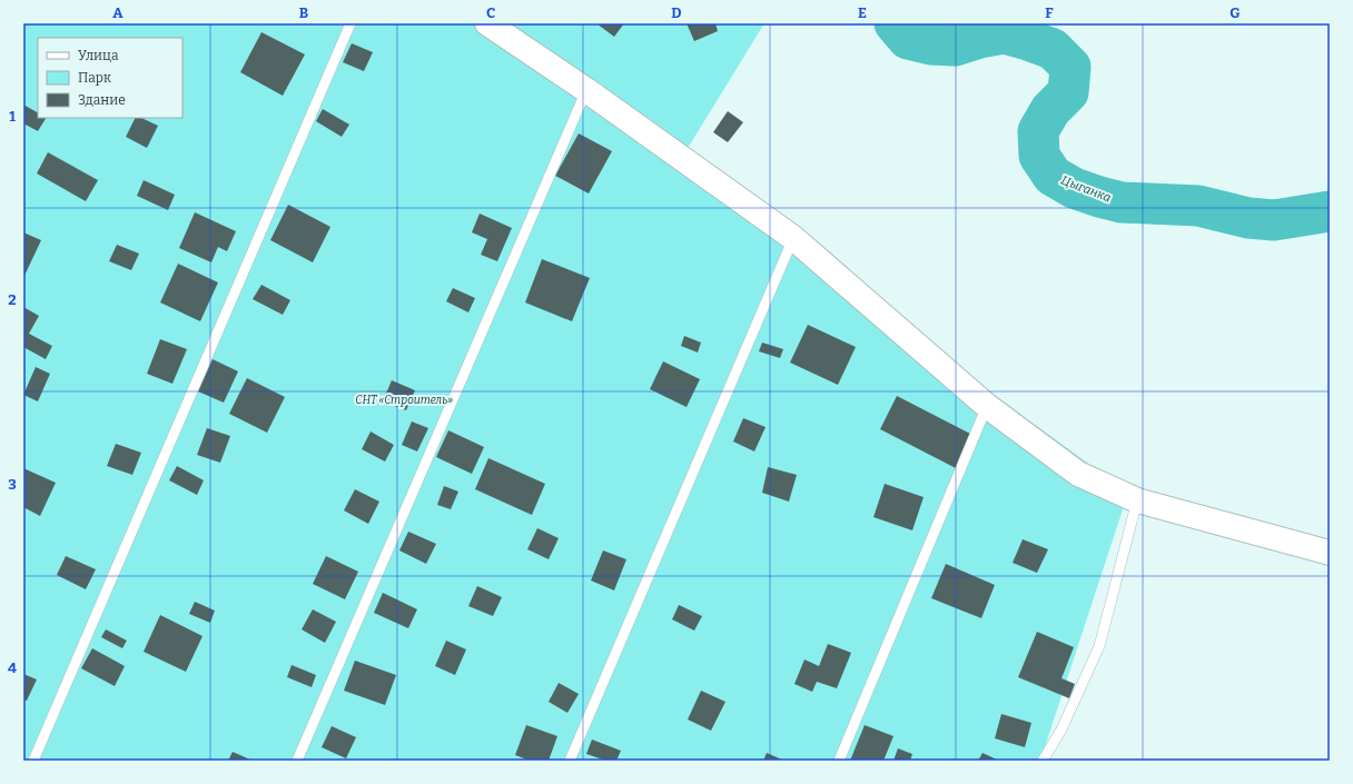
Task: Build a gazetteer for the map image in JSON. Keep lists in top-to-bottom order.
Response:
{
  "water": ["Цыганка"],
  "parks": ["СНТ «Строитель»"],
  "legend": ["Улица", "Парк", "Здание"],
  "grid": {
    "columns": [
      "A",
      "B",
      "C",
      "D",
      "E",
      "F",
      "G"
    ],
    "rows": [
      "1",
      "2",
      "3",
      "4"
    ]
  }
}
